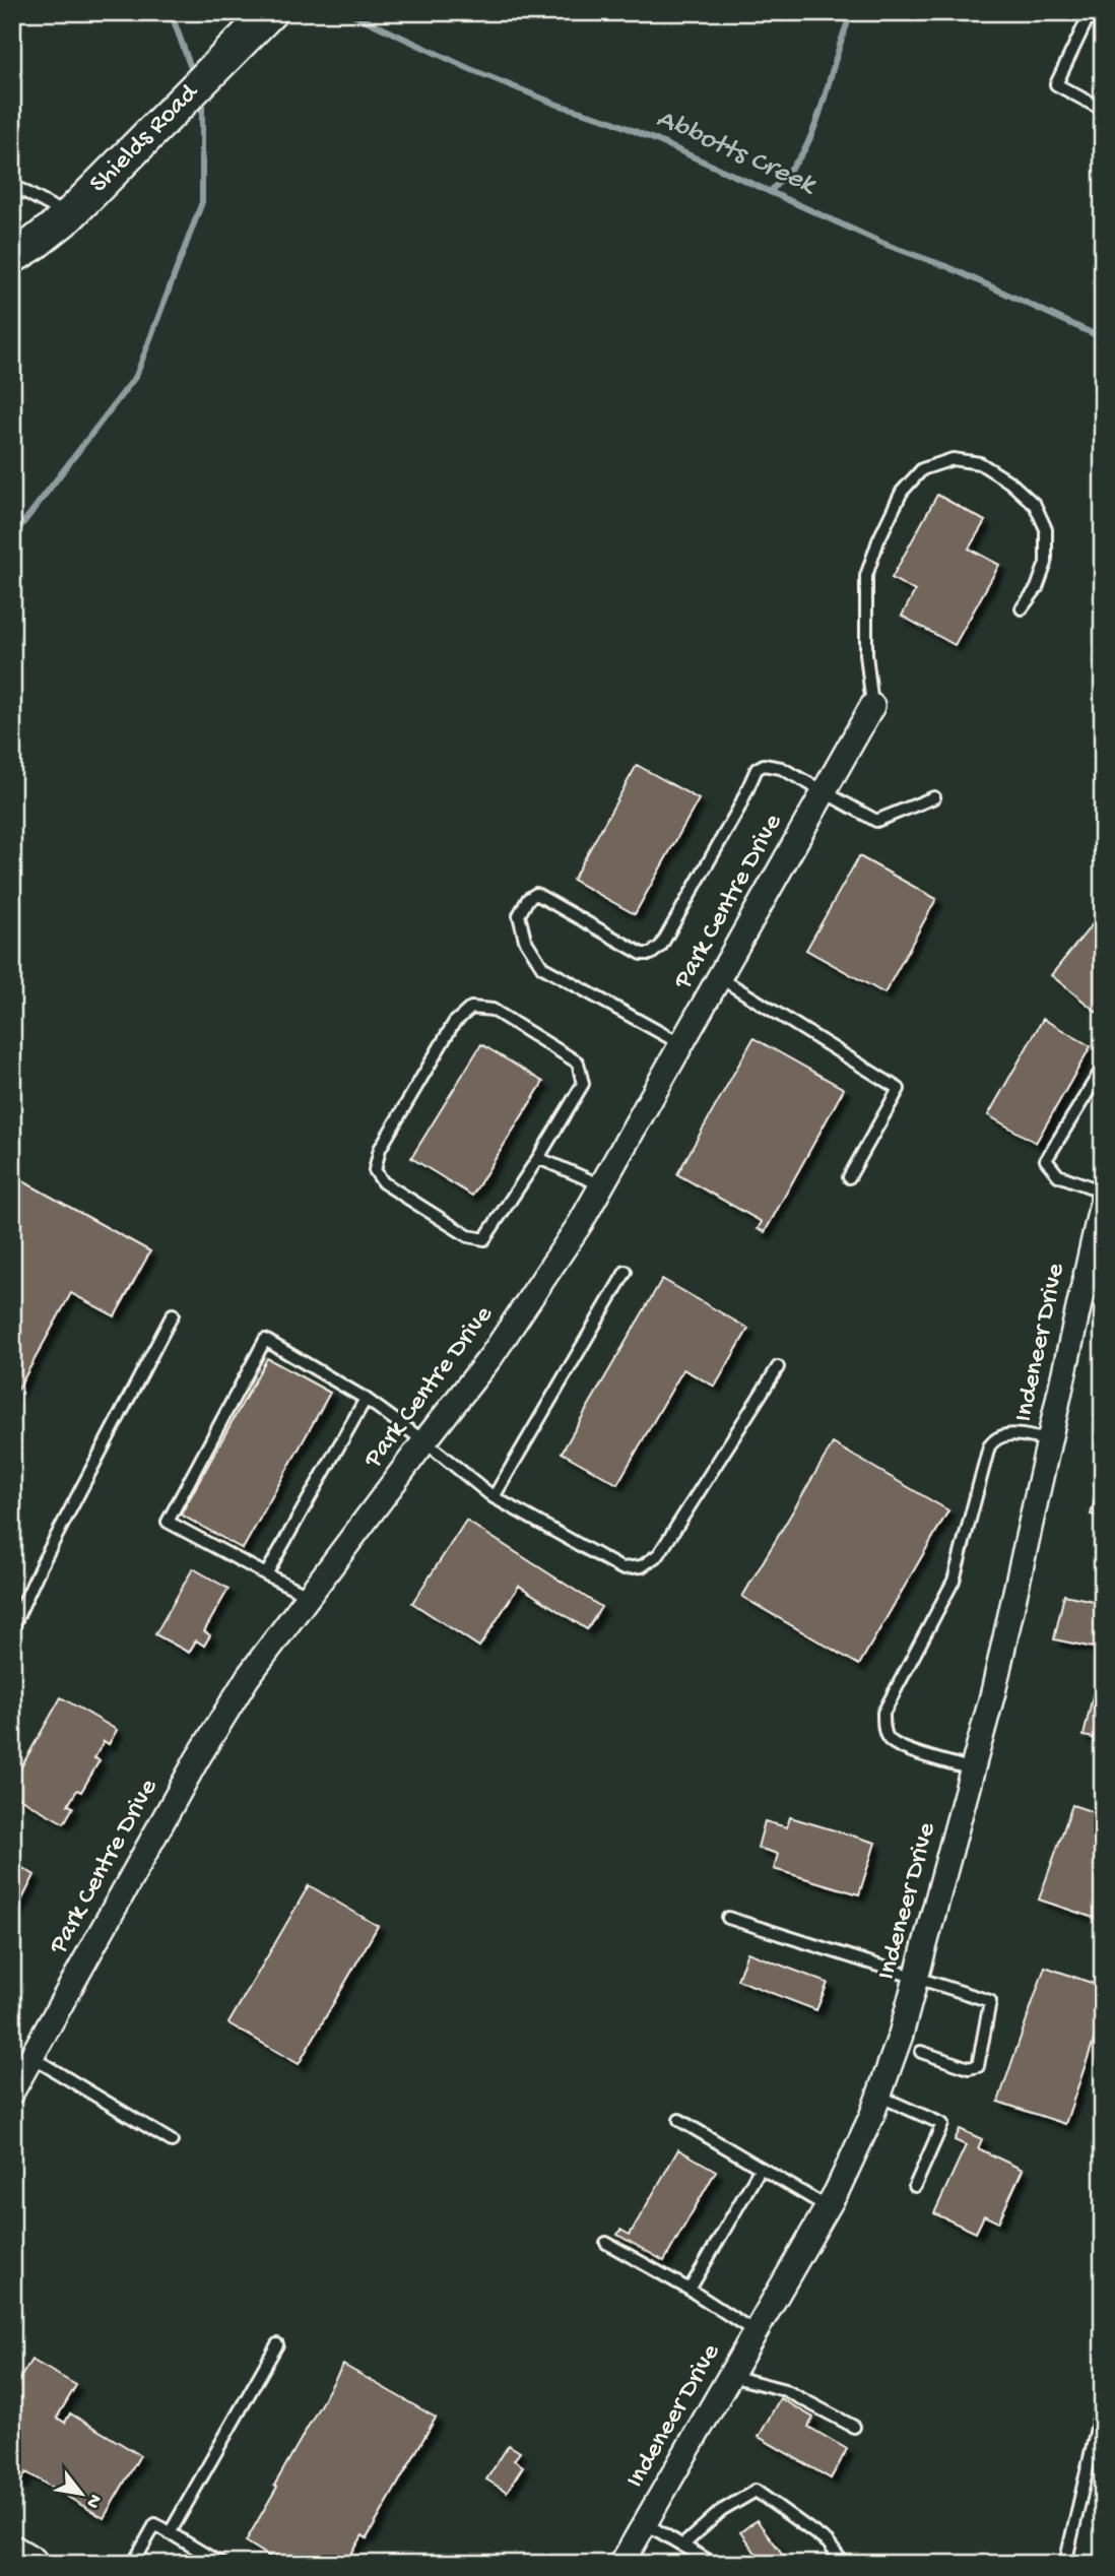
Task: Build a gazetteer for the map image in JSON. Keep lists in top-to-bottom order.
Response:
{
  "streets": {
    "street": ["Shields Road", "Park Centre Drive", "Indeneer Drive"]
  },
  "water": ["Abbotts Creek"],
  "north": "bottom right"
}
